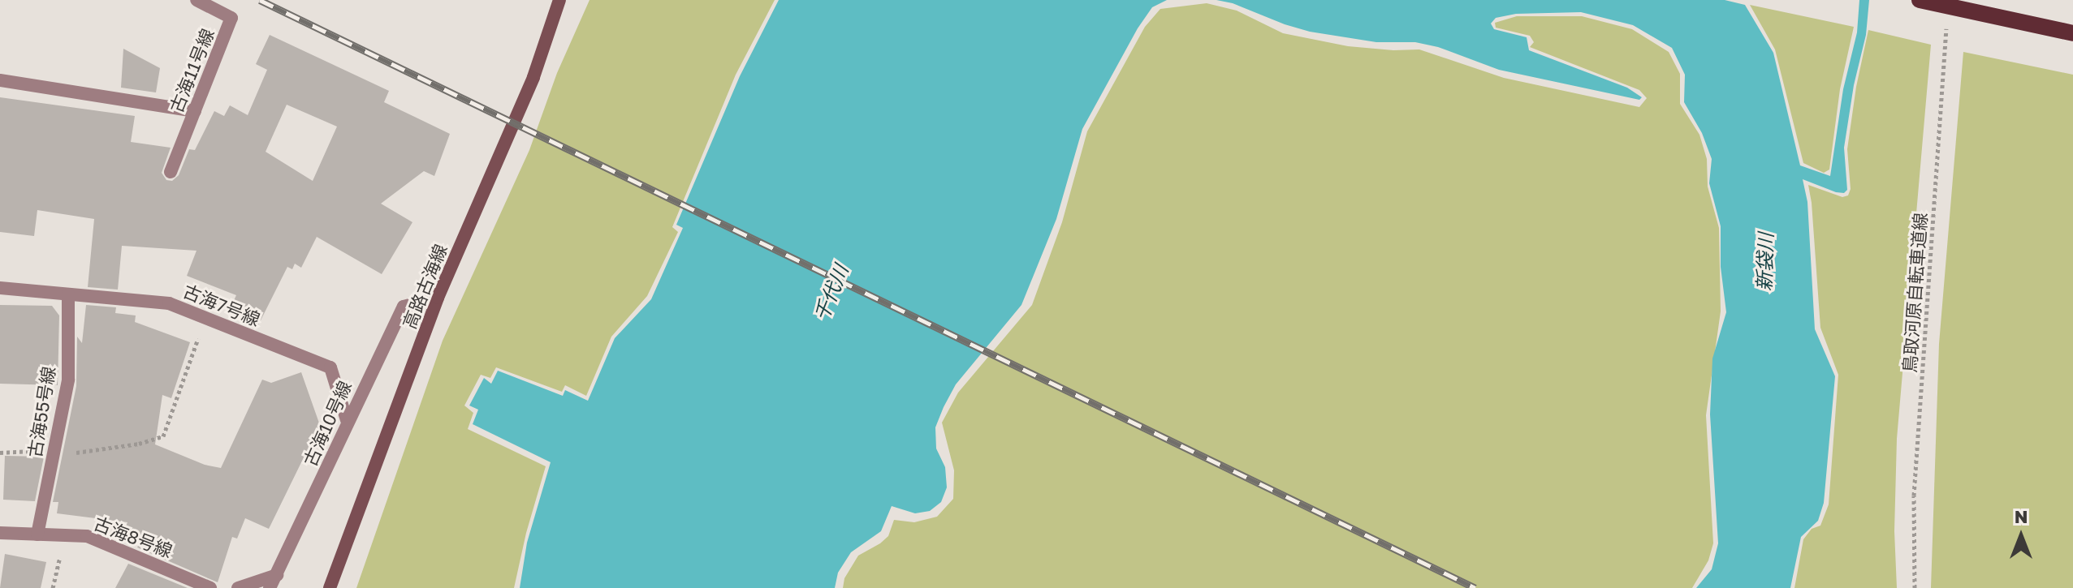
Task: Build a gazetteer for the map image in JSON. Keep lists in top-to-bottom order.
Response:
{
  "streets": {
    "main road": ["高路古海線"],
    "street": [
      "古海11号線",
      "古海7号線",
      "古海55号線",
      "古海10号線",
      "古海8号線"
    ],
    "path": ["鳥取河原自転車道線"]
  },
  "crossings": [
    ["高路古海線", "古海10号線"],
    ["古海7号線", "古海55号線"],
    ["古海7号線", "古海10号線"],
    ["古海55号線", "古海8号線"]
  ],
  "water": ["新袋川", "千代川"],
  "north": "top"
}
